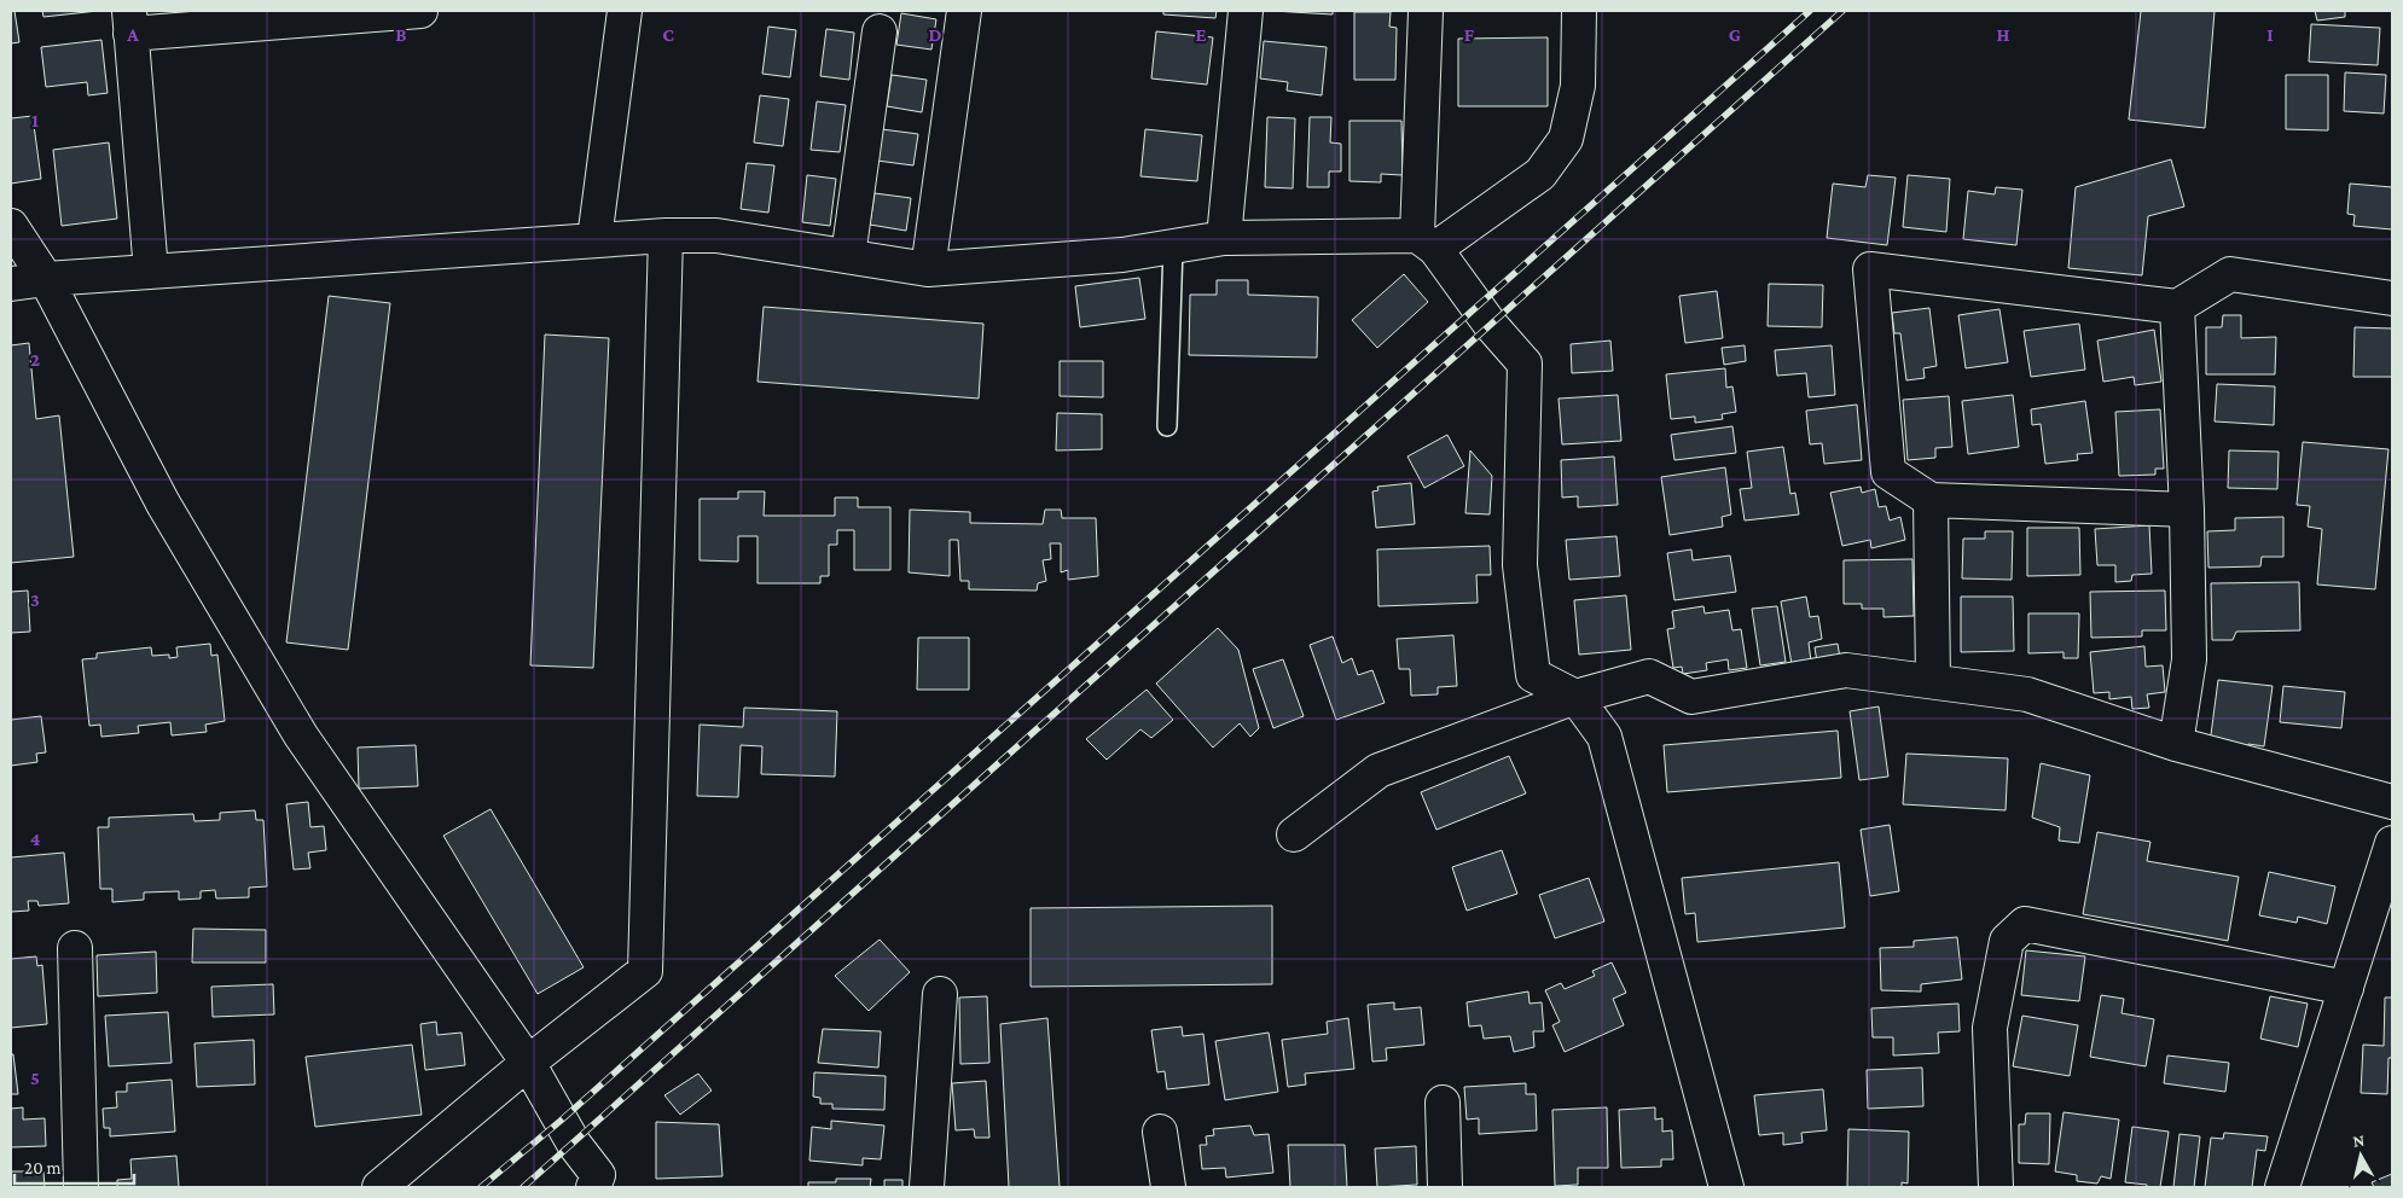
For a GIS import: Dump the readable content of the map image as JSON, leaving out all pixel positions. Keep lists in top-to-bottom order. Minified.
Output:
{"scale_bar":"20 m","north":"top","grid":{"columns":["A","B","C","D","E","F","G","H","I"],"rows":["1","2","3","4","5"]}}
